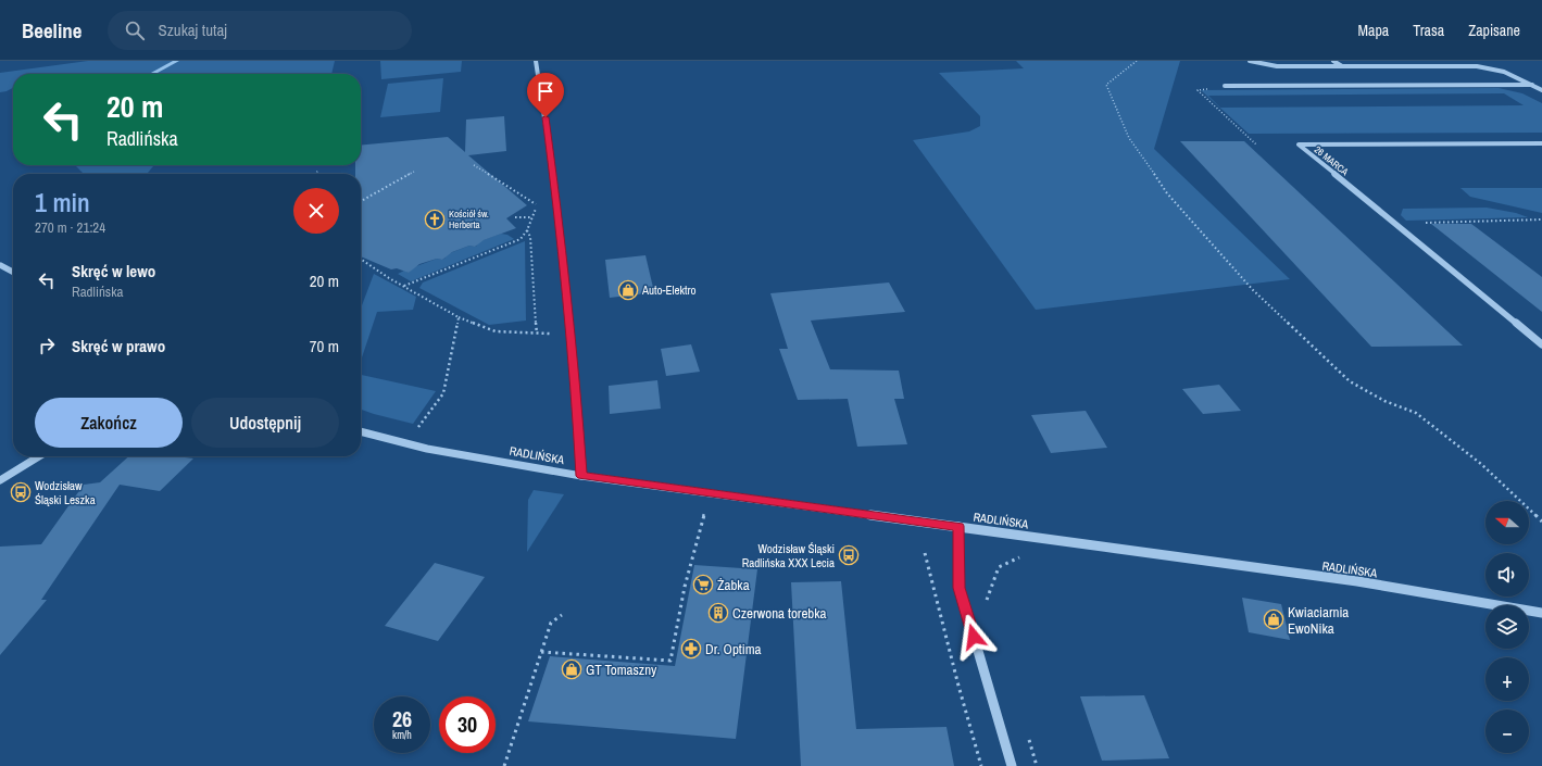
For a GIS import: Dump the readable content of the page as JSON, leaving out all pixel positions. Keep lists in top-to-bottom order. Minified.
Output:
{"streets":{"street":["26 MARCA","RADLIŃSKA"]},"places":{"church":["Kościół św. Herberta"],"shop":["Auto-Elektro","Kwiaciarnia EwoNika","GT Tomaszny"],"bus stop":["Wodzisław Śląski Leszka","Wodzisław Śląski Radlińska XXX Lecia"],"supermarket":["Żabka"],"building":["Czerwona torebka"],"pharmacy":["Dr. Optima"]},"north":"left","page":{"header":"Beeline","search":"Szukaj tutaj","nav":["Mapa","Trasa","Zapisane"],"turn":["20 m","Radlińska"],"heading":["1 min","270 m · 21:24"],"list":[{"name":"Skręć w lewo","note":"Radlińska","value":"20 m"},{"name":"Skręć w prawo","value":"70 m"}],"buttons":["Zakończ","Udostępnij"],"map_buttons":["+","−"],"speed":"26 km/h","limit":"30"}}
